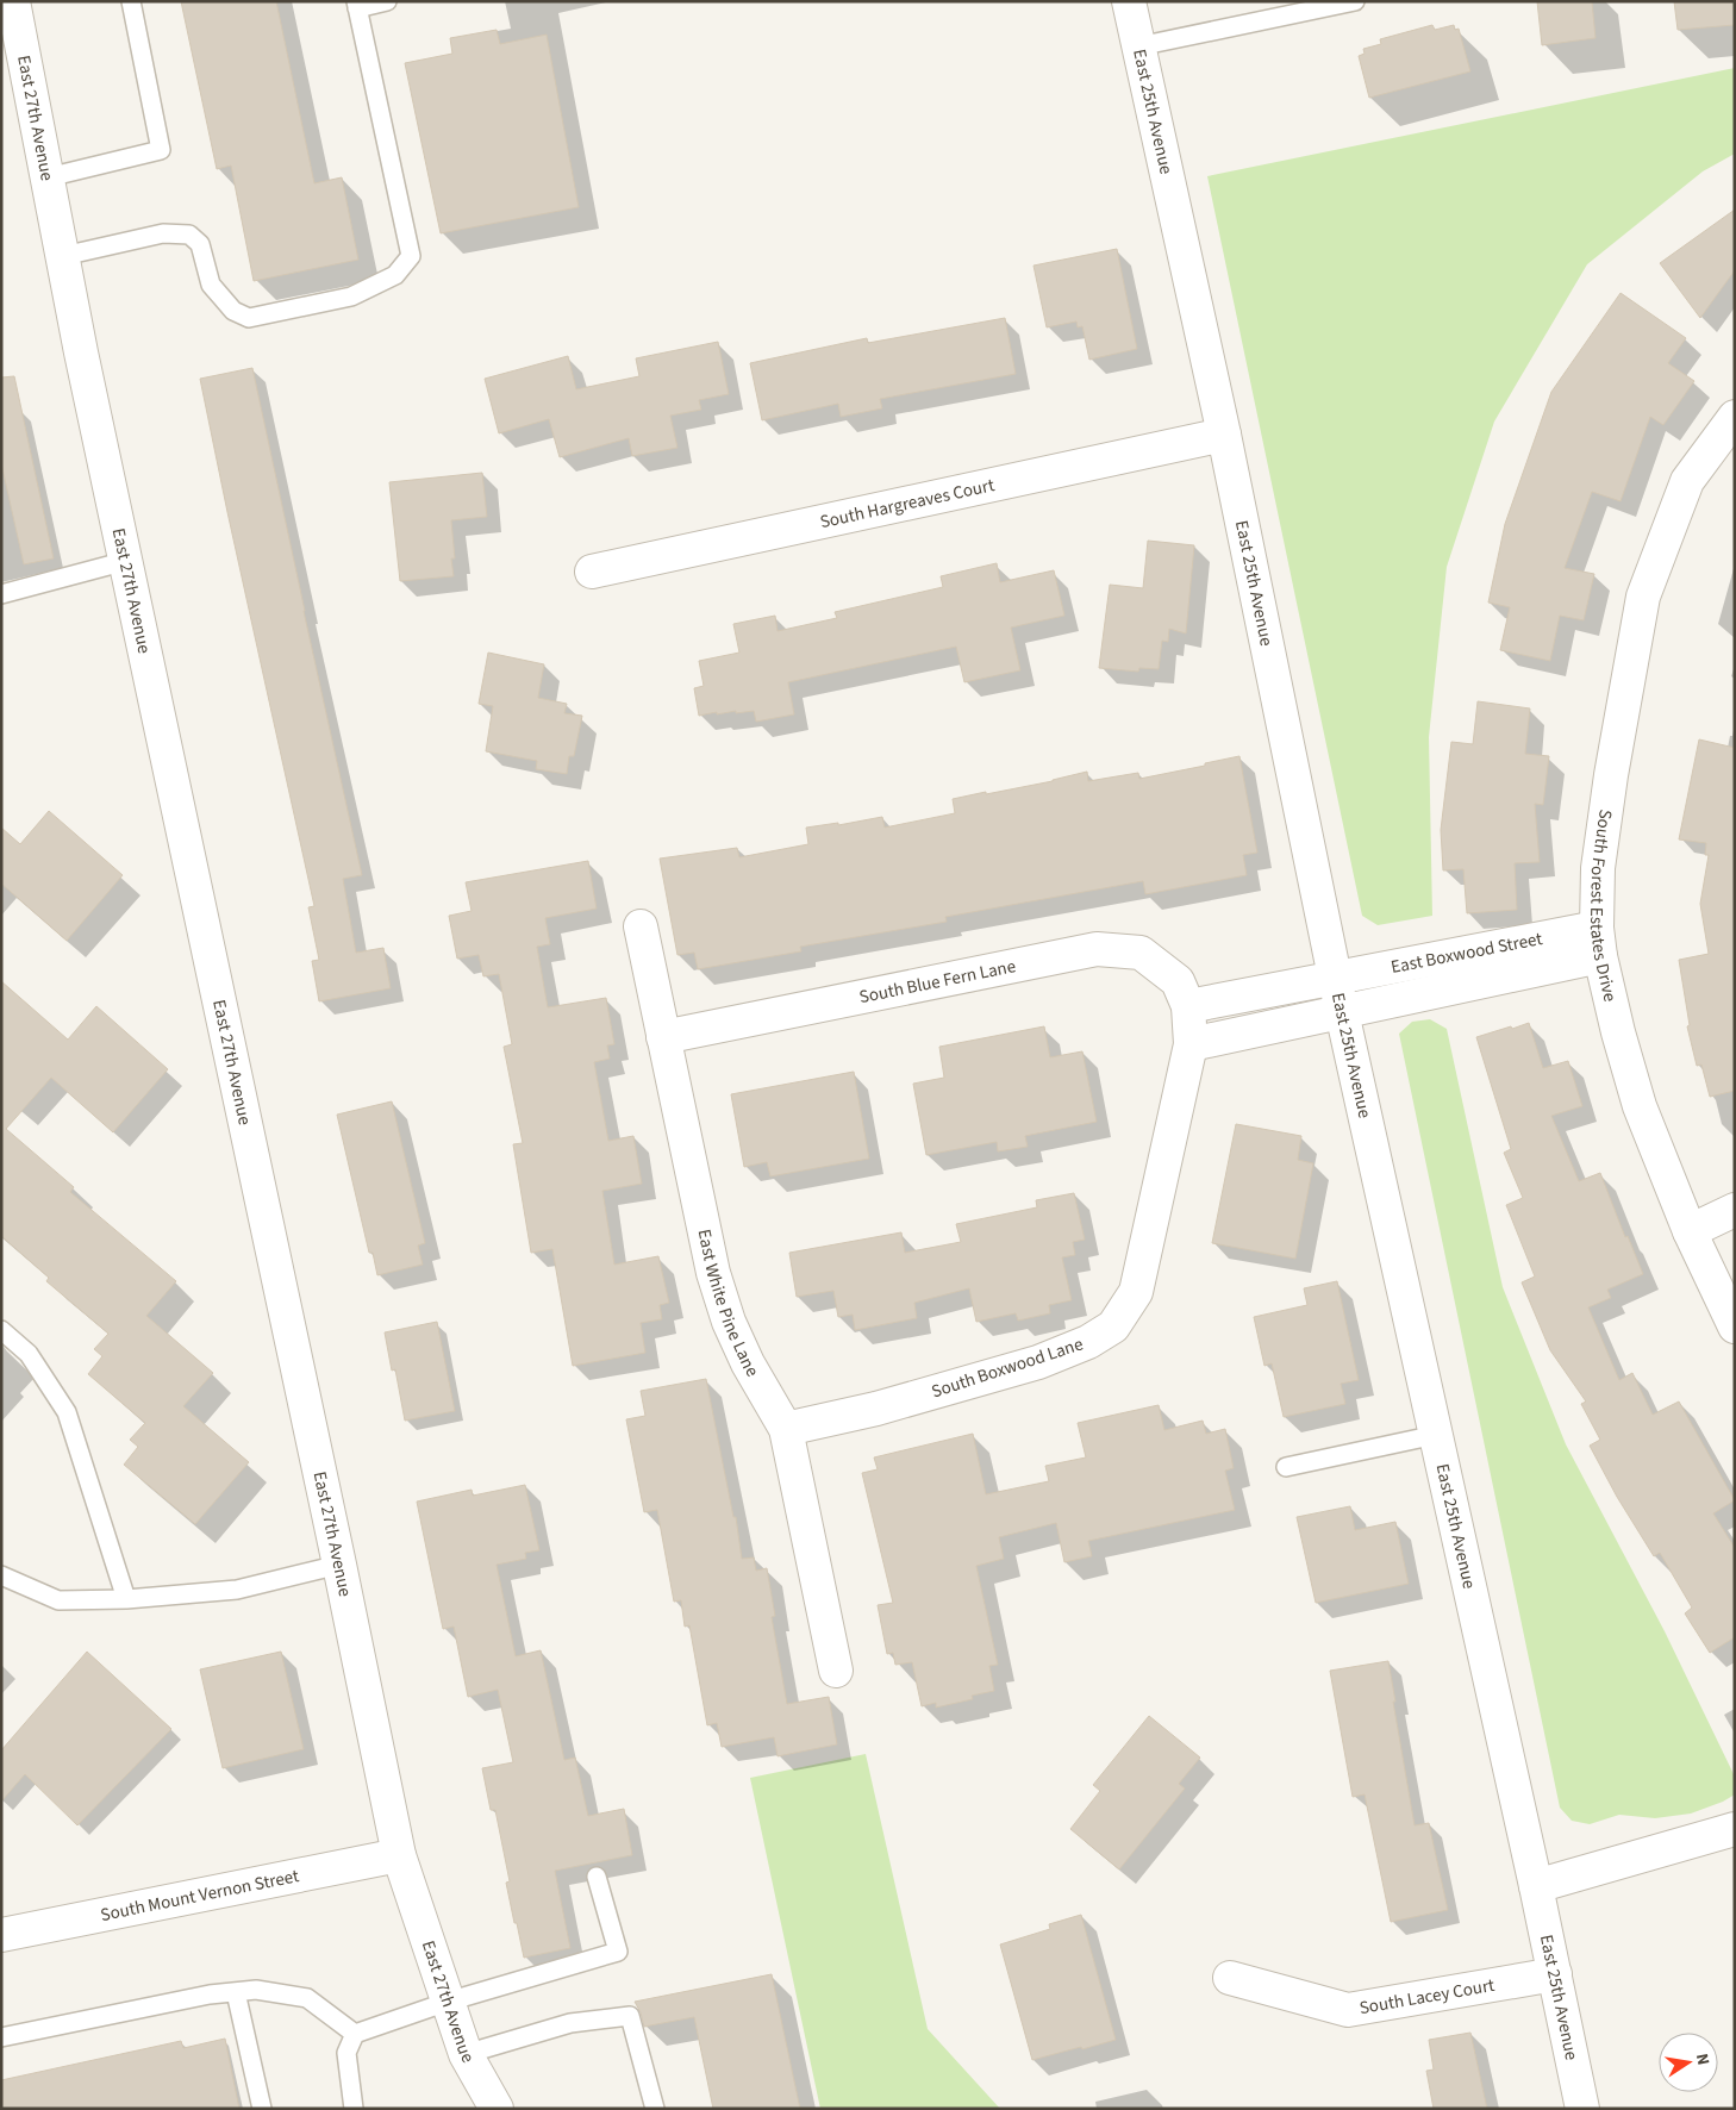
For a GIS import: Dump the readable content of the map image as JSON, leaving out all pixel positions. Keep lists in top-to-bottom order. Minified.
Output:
{"streets":{"street":["East 25th Avenue","East 27th Avenue","South Hargreaves Court","South Forest Estates Drive","East Boxwood Street","South Blue Fern Lane","East White Pine Lane","South Boxwood Lane","South Mount Vernon Street","South Lacey Court"]},"crossings":[["East 25th Avenue","South Hargreaves Court"],["East 25th Avenue","East Boxwood Street"],["East 25th Avenue","South Lacey Court"],["East 27th Avenue","South Mount Vernon Street"],["South Forest Estates Drive","East Boxwood Street"],["South Blue Fern Lane","East White Pine Lane"],["South Blue Fern Lane","South Boxwood Lane"],["East White Pine Lane","South Boxwood Lane"]],"north":"right"}
